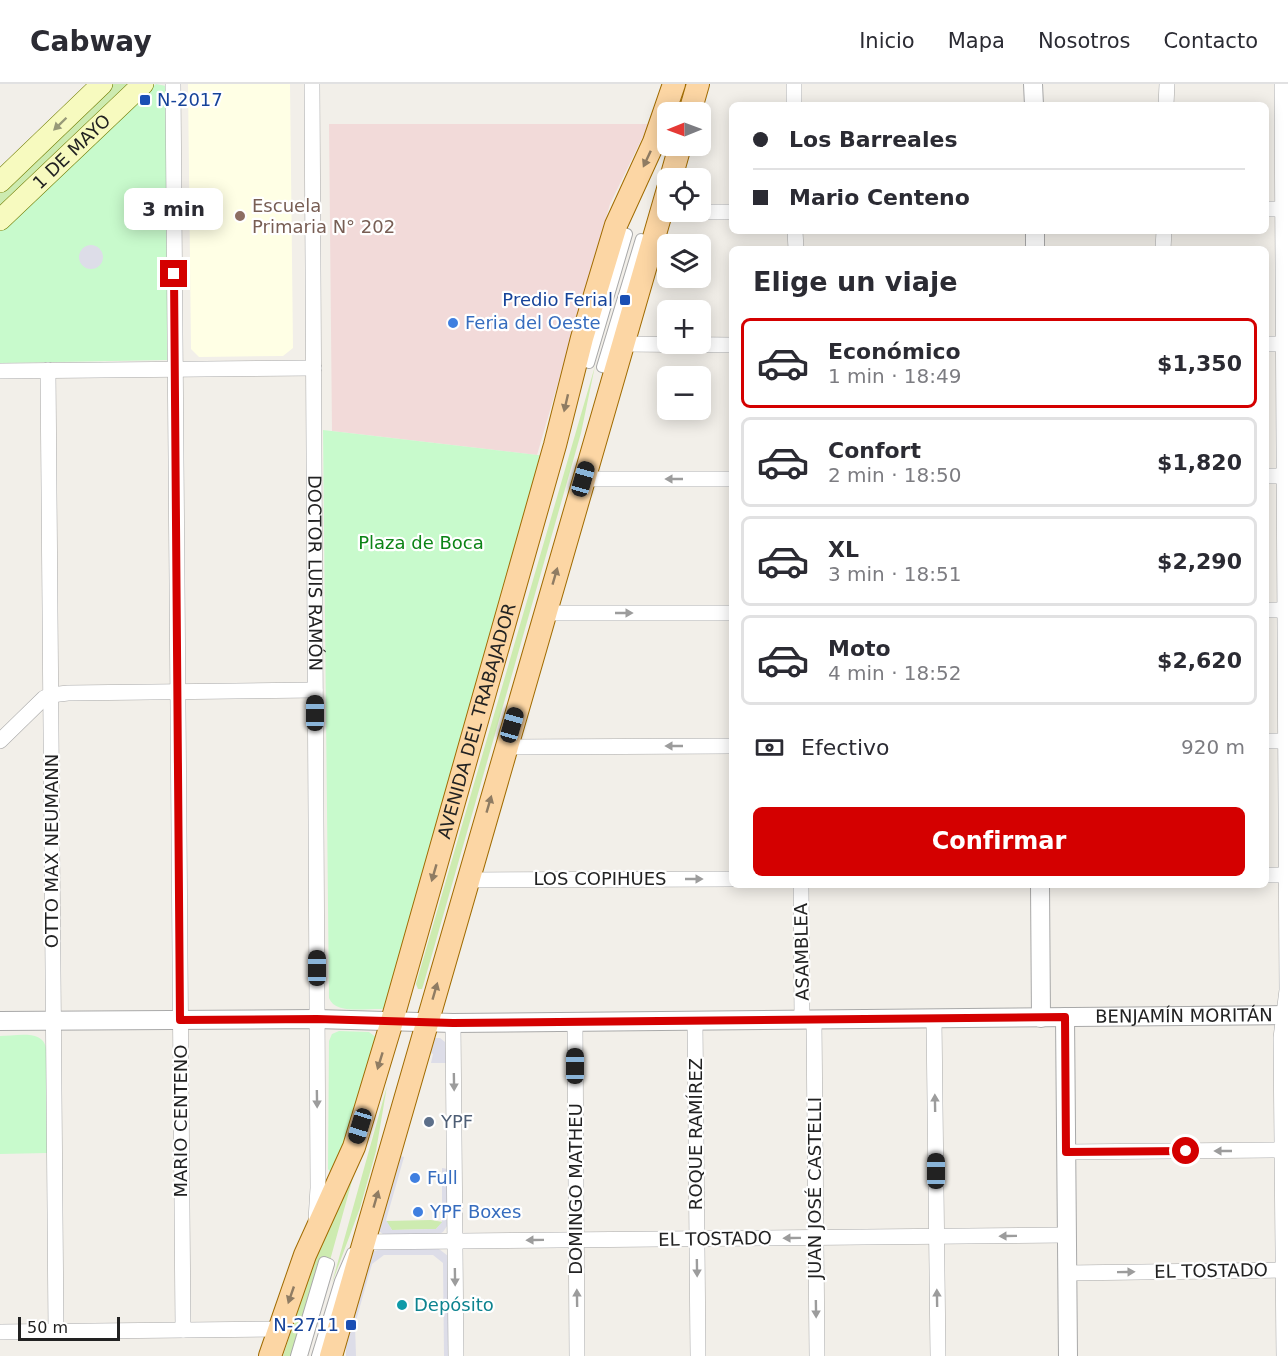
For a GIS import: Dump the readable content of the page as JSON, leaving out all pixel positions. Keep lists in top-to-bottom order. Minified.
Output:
{"streets":{"main road":["1 DE MAYO","AVENIDA DEL TRABAJADOR"],"street":["DOCTOR LUIS RAMÓN","OTTO MAX NEUMANN","LOS COPIHUES","ASAMBLEA","BENJAMÍN MORITÁN","MARIO CENTENO","ROQUE RAMÍREZ","JUAN JOSÉ CASTELLI","DOMINGO MATHEU","EL TOSTADO"]},"crossings":[["DOCTOR LUIS RAMÓN","AVENIDA DEL TRABAJADOR"],["DOCTOR LUIS RAMÓN","BENJAMÍN MORITÁN"],["AVENIDA DEL TRABAJADOR","LOS COPIHUES"],["AVENIDA DEL TRABAJADOR","BENJAMÍN MORITÁN"],["AVENIDA DEL TRABAJADOR","EL TOSTADO"],["OTTO MAX NEUMANN","BENJAMÍN MORITÁN"],["ASAMBLEA","BENJAMÍN MORITÁN"],["ASAMBLEA","JUAN JOSÉ CASTELLI"],["BENJAMÍN MORITÁN","MARIO CENTENO"],["BENJAMÍN MORITÁN","ROQUE RAMÍREZ"],["BENJAMÍN MORITÁN","JUAN JOSÉ CASTELLI"],["BENJAMÍN MORITÁN","DOMINGO MATHEU"],["ROQUE RAMÍREZ","EL TOSTADO"],["JUAN JOSÉ CASTELLI","EL TOSTADO"],["DOMINGO MATHEU","EL TOSTADO"]],"parks":["Plaza de Boca"],"places":{"transit":["N-2017","Predio Ferial","N-2711"],"other":["Escuela Primaria N° 202","Feria del Oeste","YPF","Full","YPF Boxes","Depósito"]},"scale_bar":"50 m","north":"left","page":{"header":"Cabway","nav":["Inicio","Mapa","Nosotros","Contacto"],"map_buttons":["+","−"],"banner":["Los Barreales","Mario Centeno"],"bubble":"3 min","heading":"Elige un viaje","list":[{"name":"Económico","note":"1 min · 18:49","value":"$1,350"},{"name":"Confort","note":"2 min · 18:50","value":"$1,820"},{"name":"XL","note":"3 min · 18:51","value":"$2,290"},{"name":"Moto","note":"4 min · 18:52","value":"$2,620"}],"pay":["Efectivo","920 m"],"buttons":"Confirmar","scale":"50 m"}}
